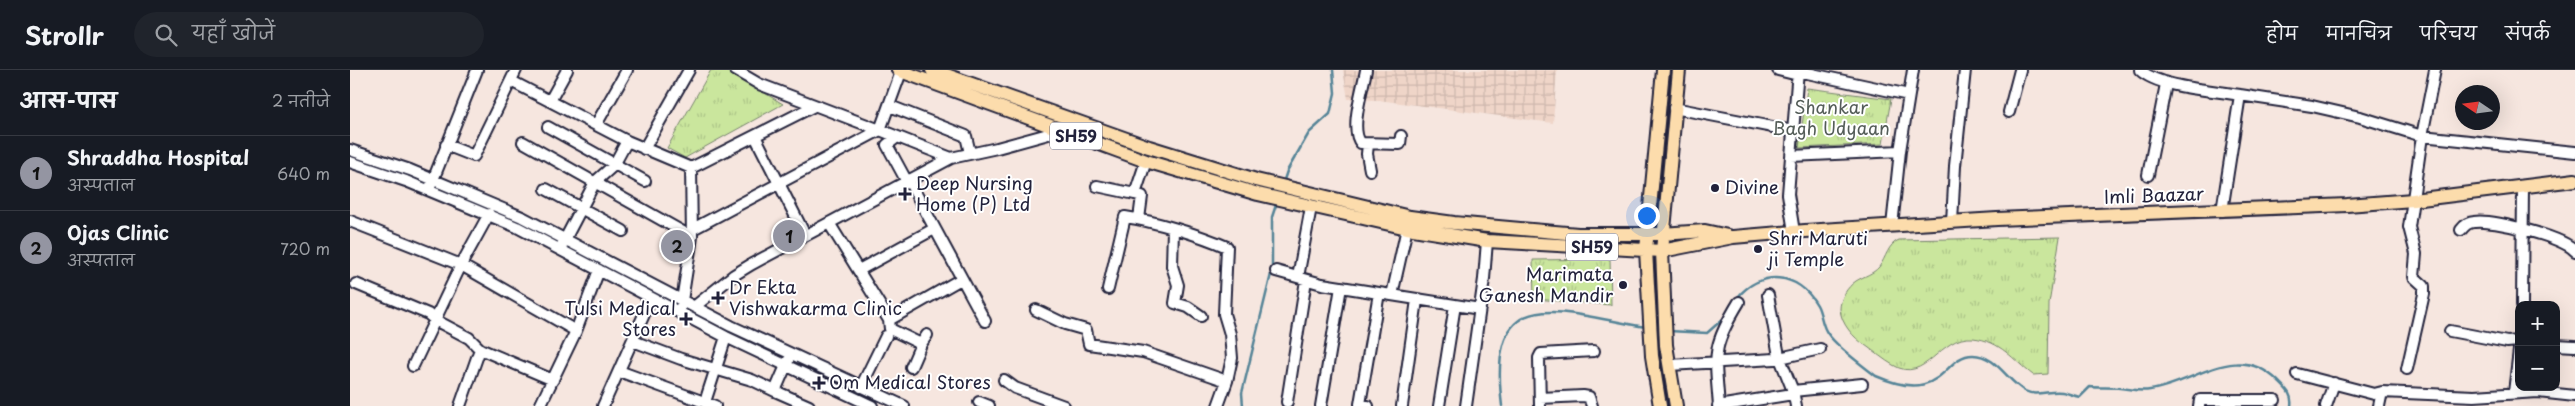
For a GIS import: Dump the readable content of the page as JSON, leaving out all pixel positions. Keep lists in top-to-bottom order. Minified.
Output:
{"streets":{"main road":["SH59","Imli Baazar"]},"parks":["Shankar Bagh Udyaan"],"places":{"other":["Divine","Shri Maruti ji Temple","Marimata Ganesh Mandir"],"health":["Deep Nursing Home (P) Ltd","Dr Ekta Vishwakarma Clinic","Tulsi Medical Stores","Om Medical Stores"]},"north":"left","page":{"header":"Strollr","search":"यहाँ खोजें","nav":["होम","मानचित्र","परिचय","संपर्क"],"heading":["आस-पास","2 नतीजे"],"list":[{"mark":"1","name":"Shraddha Hospital","note":"अस्पताल","value":"640 m"},{"mark":"2","name":"Ojas Clinic","note":"अस्पताल","value":"720 m"}],"pins":["1","2"],"map_buttons":["+","−"]}}
